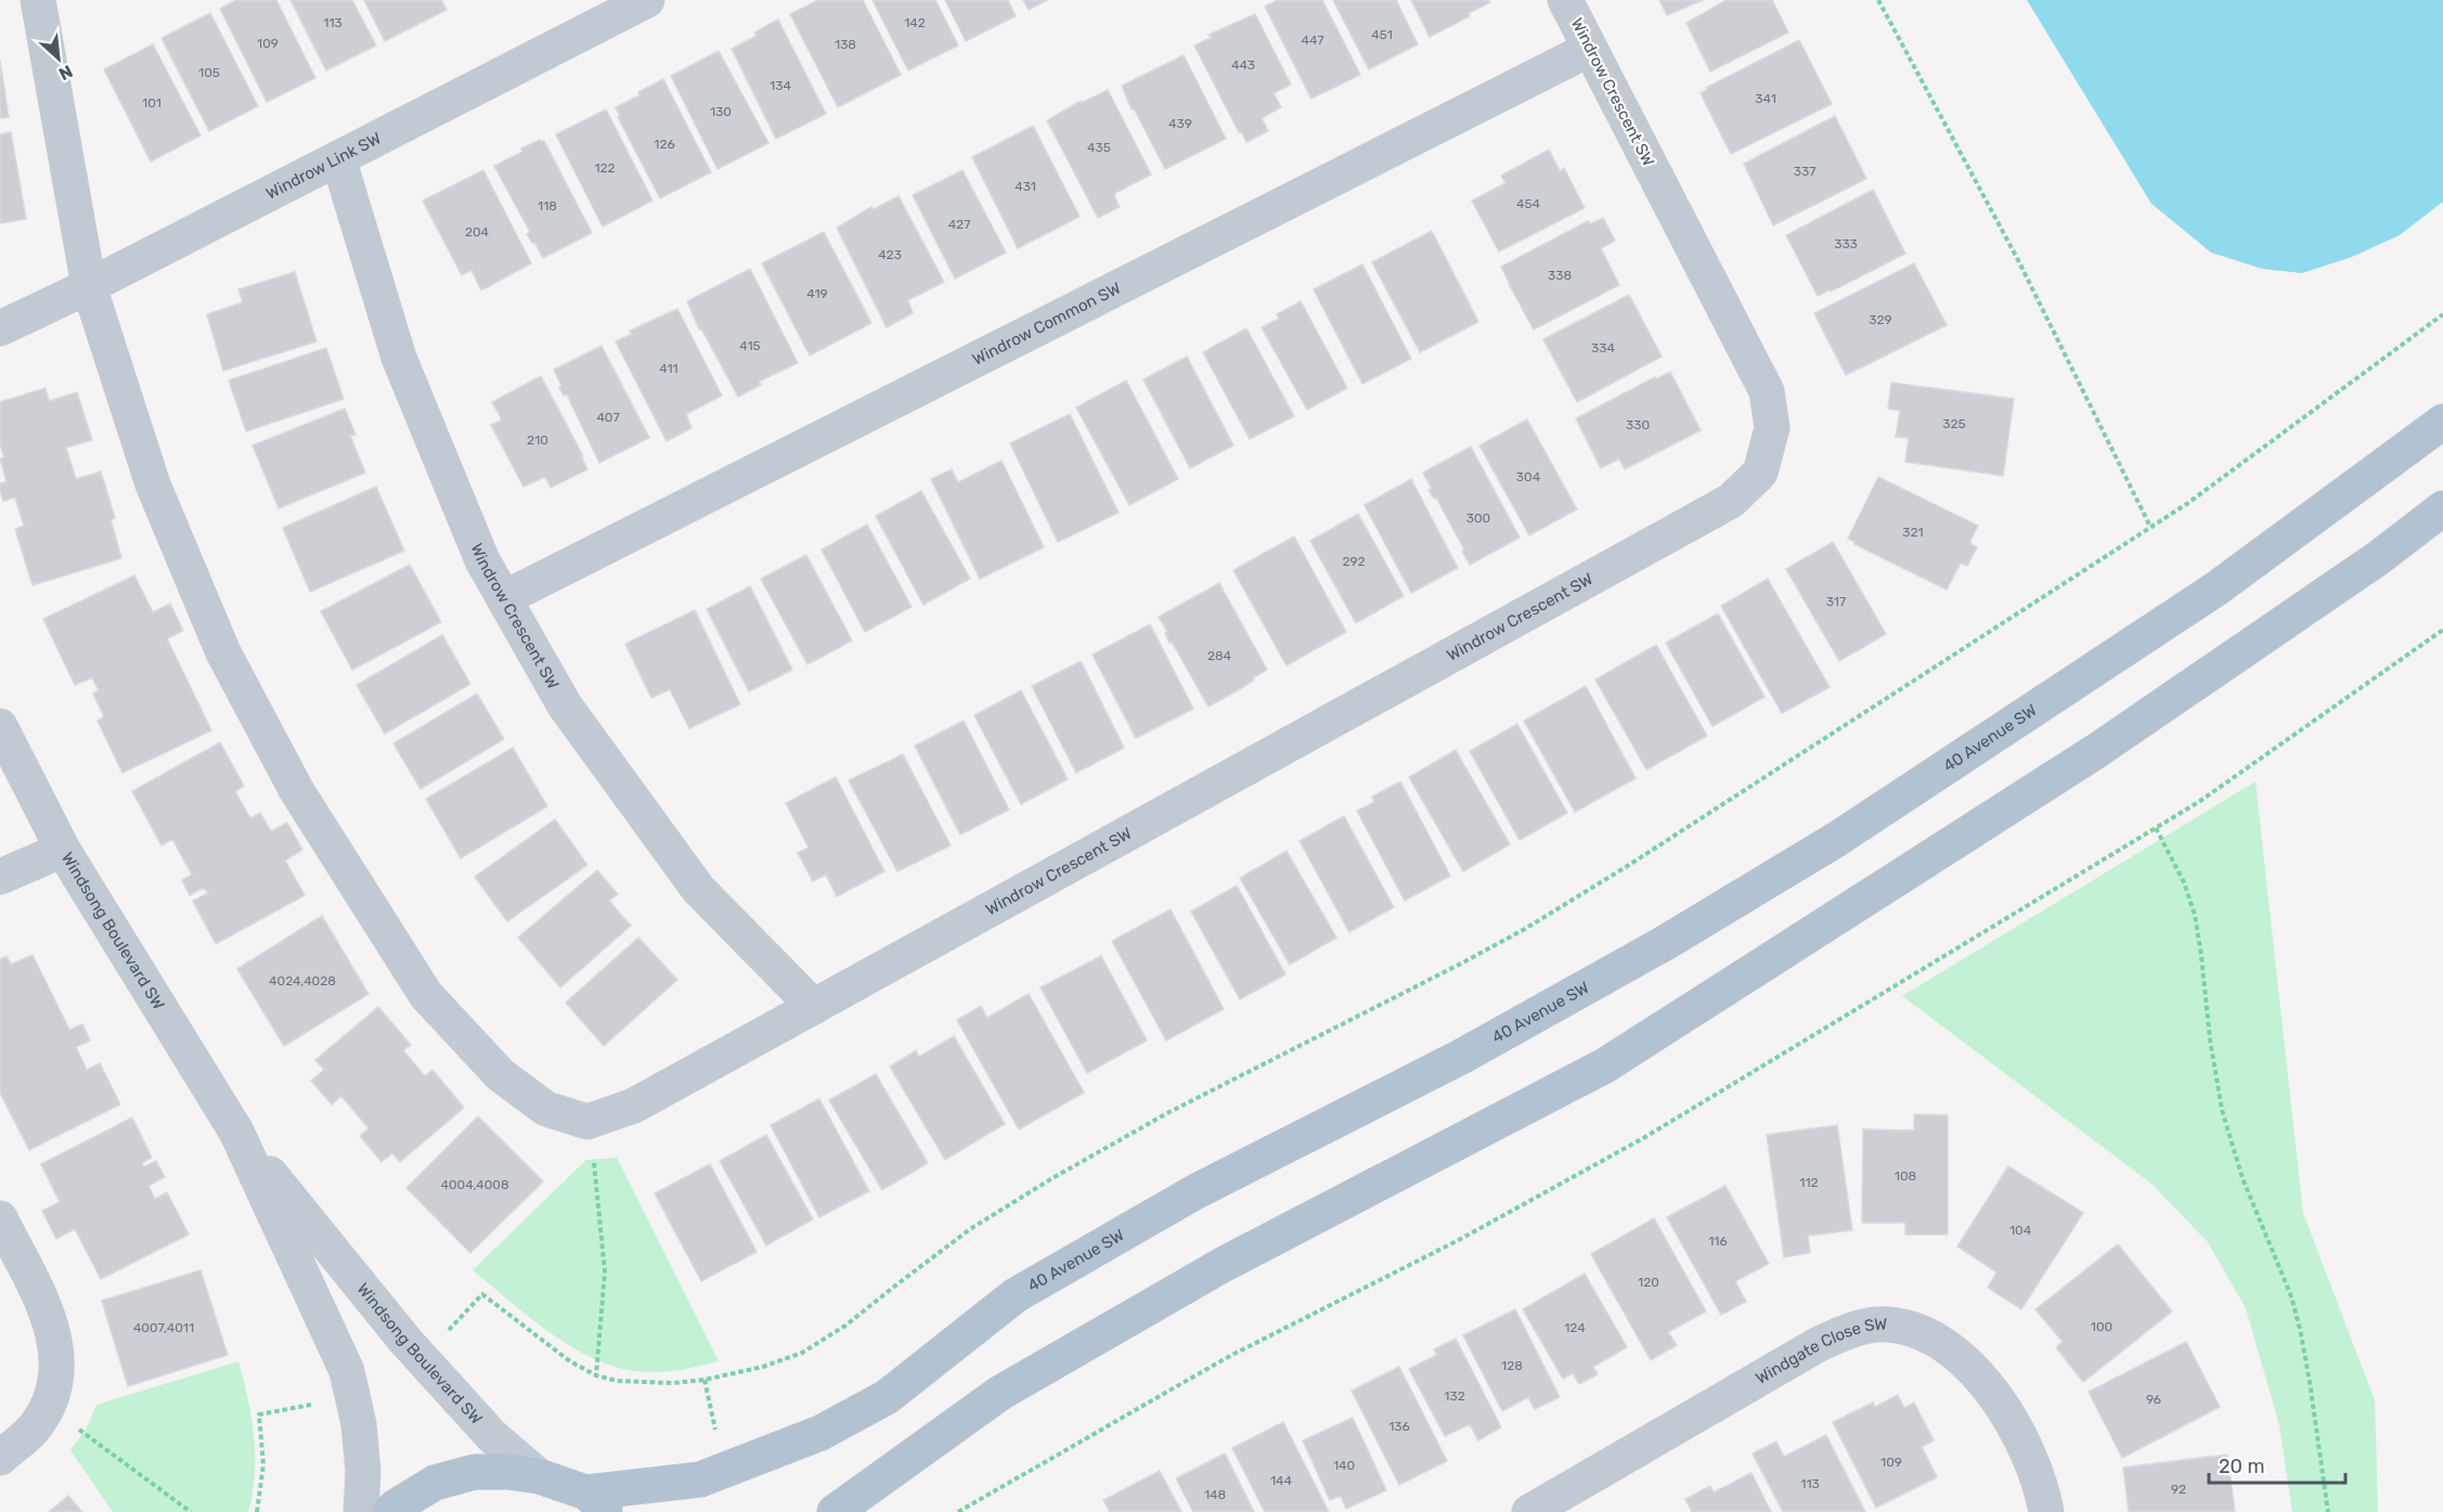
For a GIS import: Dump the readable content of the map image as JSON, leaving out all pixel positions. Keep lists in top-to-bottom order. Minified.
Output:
{"streets":{"main road":["40 Avenue SW"],"street":["Windrow Crescent SW","Windrow Link SW","Windrow Common SW","Windsong Boulevard SW","Windgate Close SW"]},"crossings":[["Windrow Crescent SW","Windrow Link SW"],["Windrow Crescent SW","Windrow Common SW"]],"house_numbers":["113","142","451","447","109","138","443","105","134","341","101","130","439","126","435","122","337","431","454","118","427","204","333","423","338","419","329","415","334","411","407","325","330","210","304","300","321","292","317","284","4024,4028","108","112","4004,4008","104","116","120","100","4007,4011","124","128","132","96","136","109","140","144","113","92","148"],"scale_bar":"20 m","north":"bottom right"}
